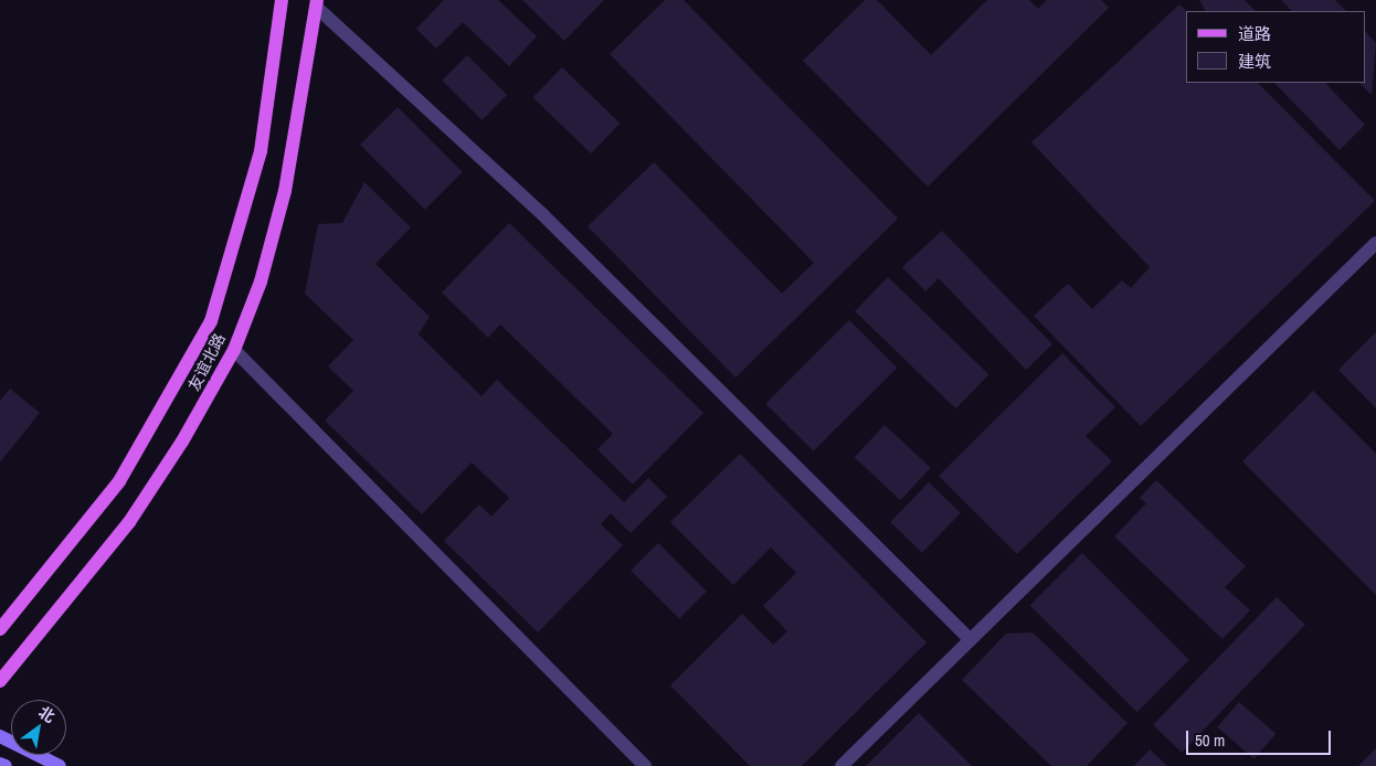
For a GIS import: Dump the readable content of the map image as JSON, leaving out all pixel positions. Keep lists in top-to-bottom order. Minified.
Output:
{"streets":{"main road":["友谊北路"]},"legend":["道路","建筑"],"scale_bar":"50 m","north":"top right"}
